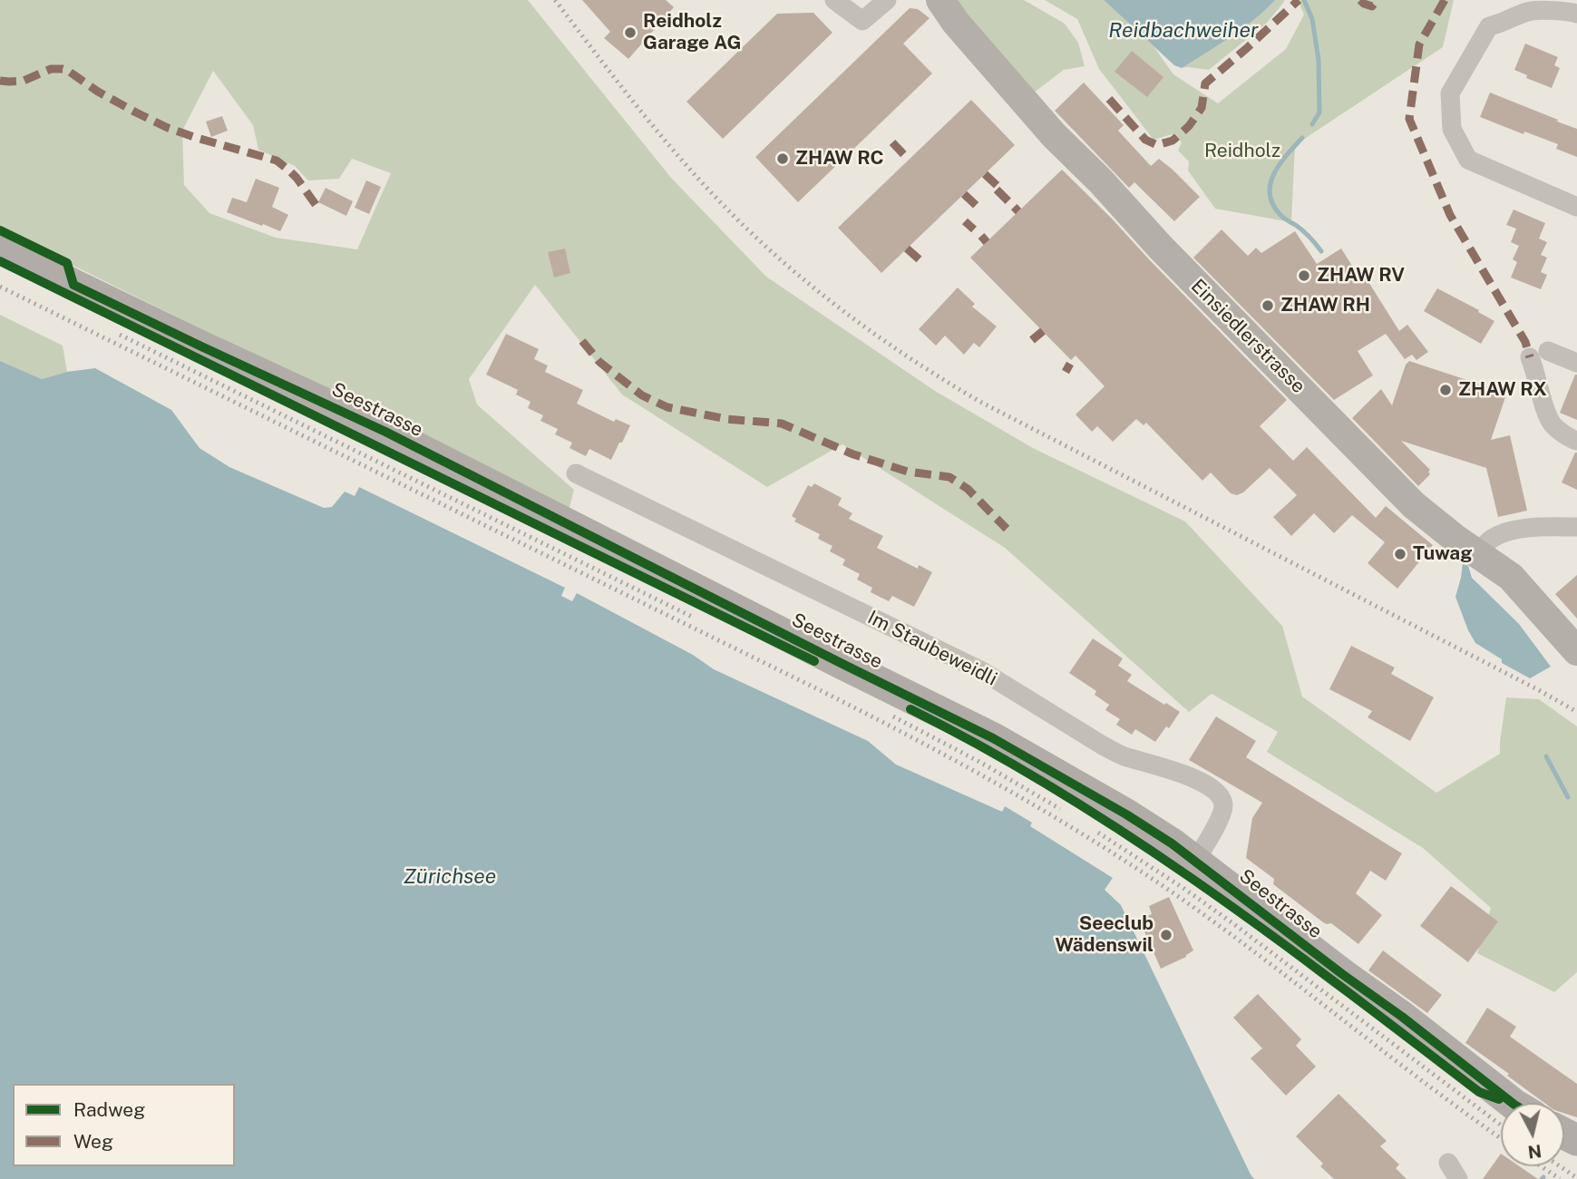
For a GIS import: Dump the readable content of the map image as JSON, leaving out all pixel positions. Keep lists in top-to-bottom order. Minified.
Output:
{"streets":{"main road":["Einsiedlerstrasse","Seestrasse"],"street":["Im Staubeweidli"]},"crossings":[["Seestrasse","Im Staubeweidli"]],"water":["Reidbachweiher","Zürichsee"],"parks":["Reidholz"],"places":["Reidholz Garage AG","ZHAW RC","ZHAW RV","ZHAW RH","ZHAW RX","Tuwag","Seeclub Wädenswil"],"legend":["Radweg","Weg"],"north":"bottom"}
